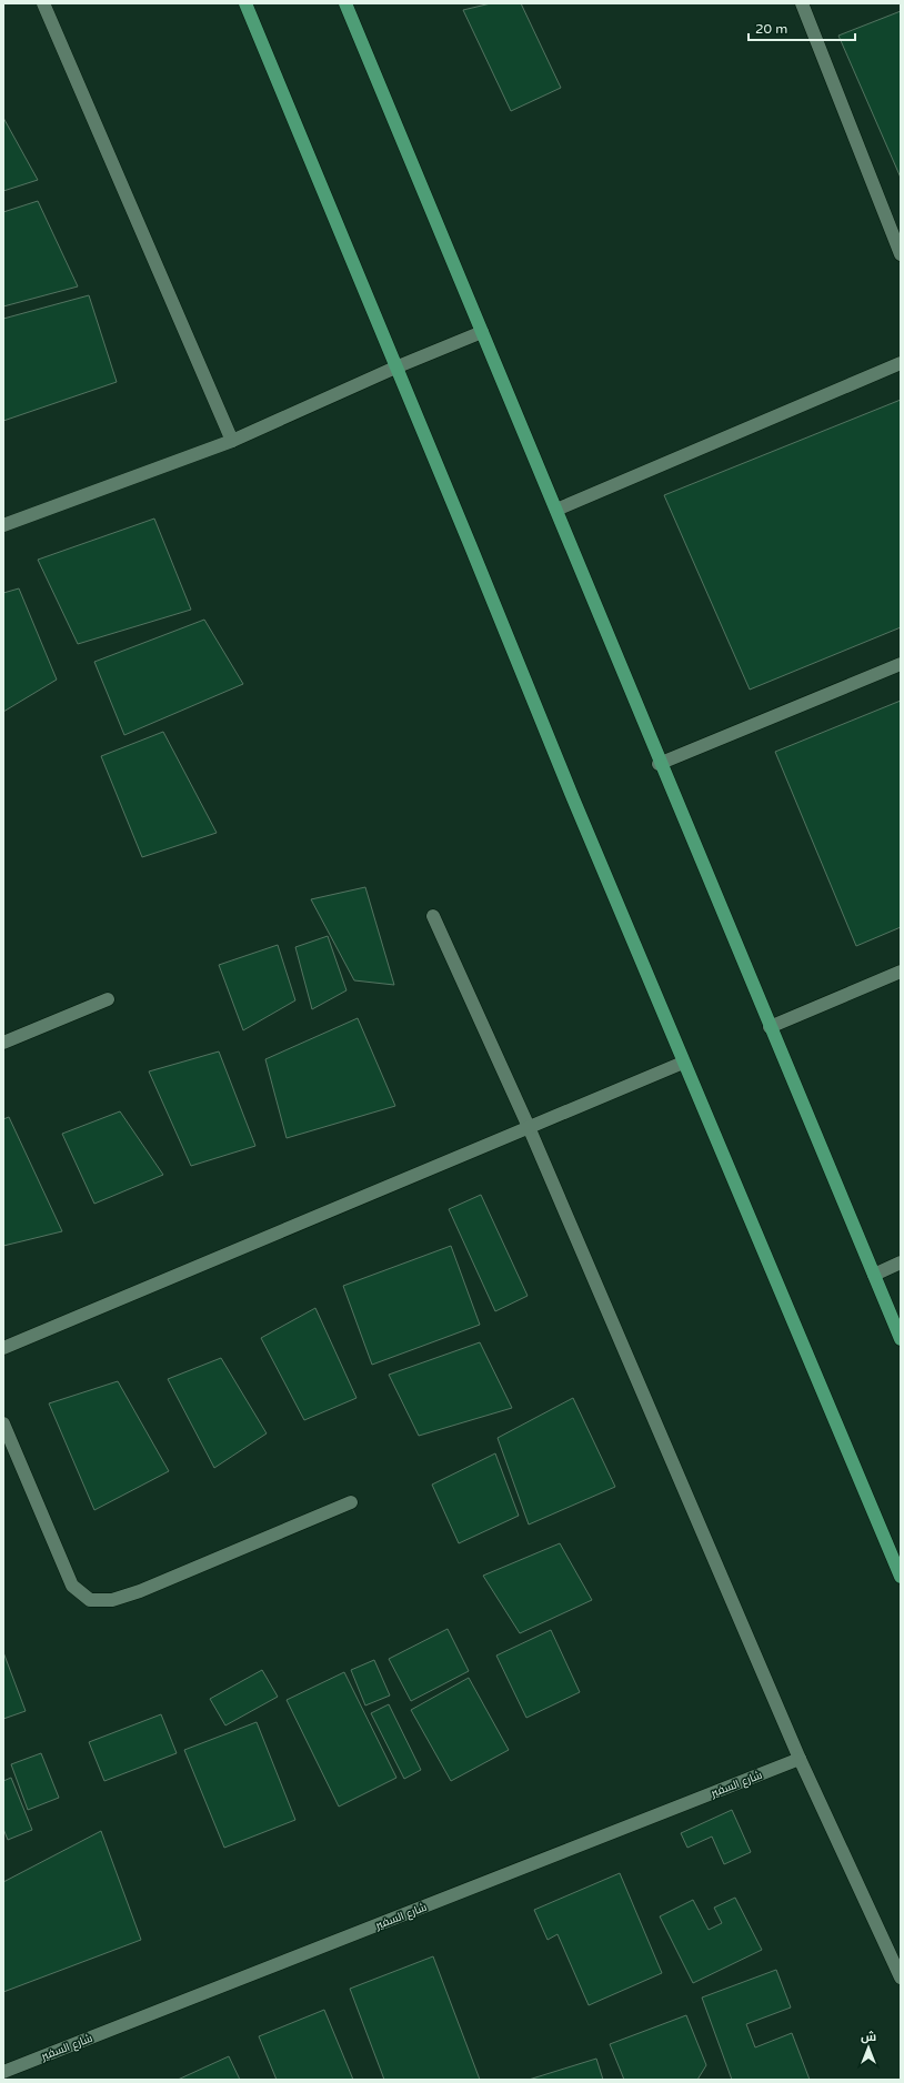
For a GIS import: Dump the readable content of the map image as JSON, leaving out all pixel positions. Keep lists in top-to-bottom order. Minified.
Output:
{"streets":{"street":["شارع السفير"]},"scale_bar":"20 m","north":"top"}
